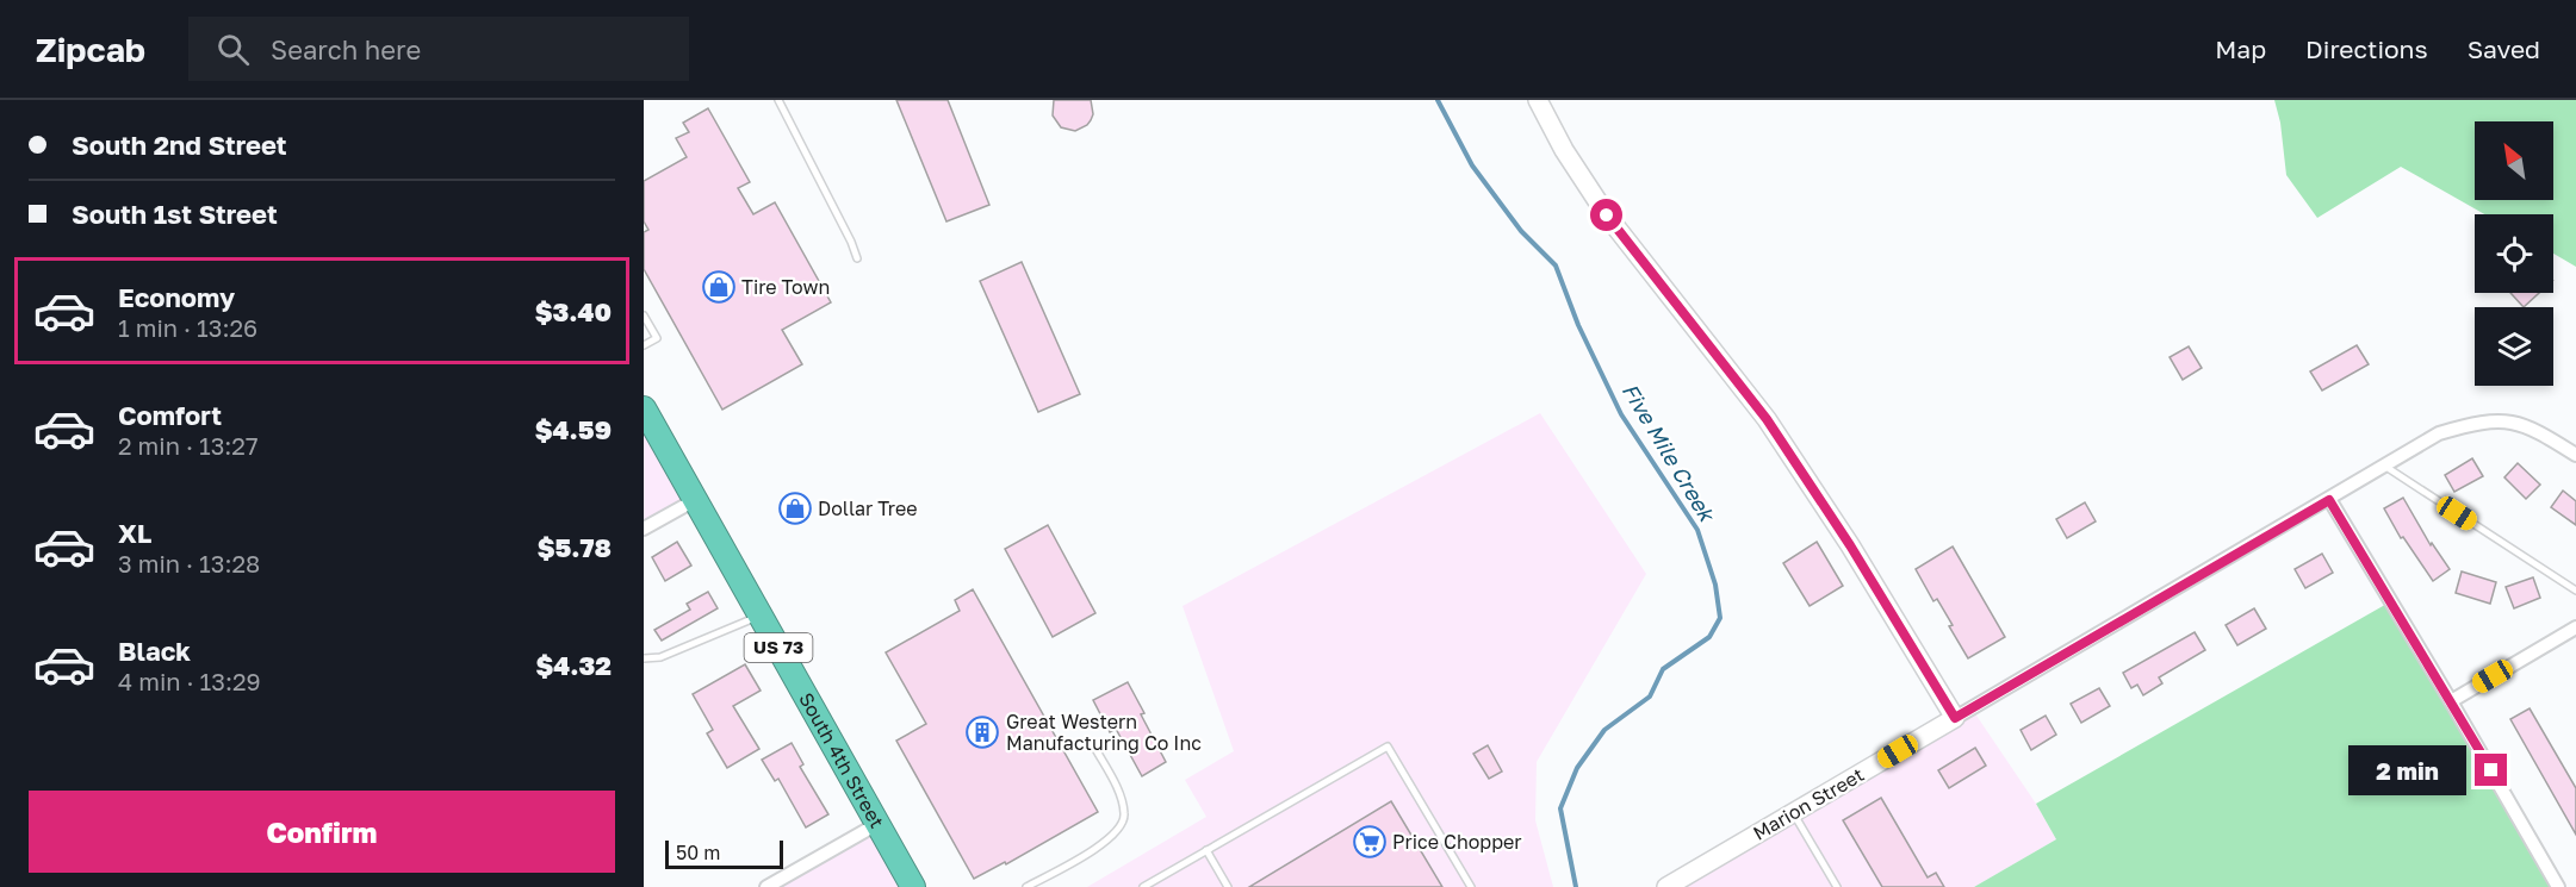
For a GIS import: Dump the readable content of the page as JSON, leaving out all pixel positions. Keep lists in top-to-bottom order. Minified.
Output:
{"streets":{"highway":["US 73","South 4th Street"],"street":["Marion Street"]},"water":["Five Mile Creek"],"places":{"shop":["Tire Town","Dollar Tree"],"building":["Great Western Manufacturing Co Inc"],"supermarket":["Price Chopper"]},"scale_bar":"50 m","north":"top left","page":{"header":"Zipcab","search":"Search here","nav":["Map","Directions","Saved"],"banner":["South 2nd Street","South 1st Street"],"list":[{"name":"Economy","note":"1 min · 13:26","value":"$3.40"},{"name":"Comfort","note":"2 min · 13:27","value":"$4.59"},{"name":"XL","note":"3 min · 13:28","value":"$5.78"},{"name":"Black","note":"4 min · 13:29","value":"$4.32"}],"bubble":"2 min","buttons":"Confirm","scale":"50 m"}}
